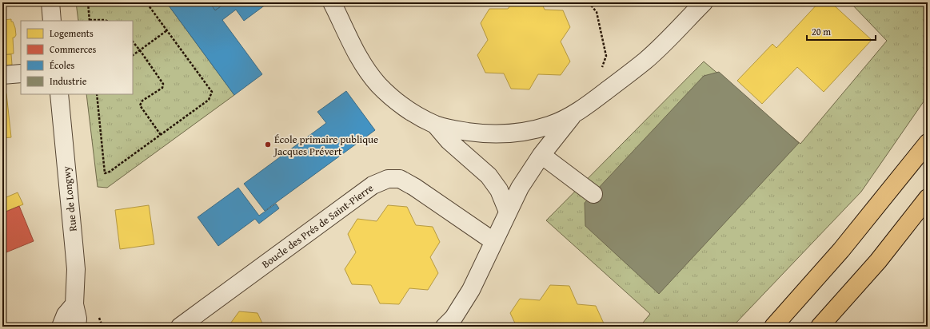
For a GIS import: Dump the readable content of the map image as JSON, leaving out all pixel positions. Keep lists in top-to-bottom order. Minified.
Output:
{"streets":{"street":["Rue de Longwy","Boucle des Prés de Saint-Pierre"]},"places":["École primaire publique Jacques Prévert"],"legend":["Logements","Commerces","Écoles","Industrie"],"scale_bar":"20 m"}
